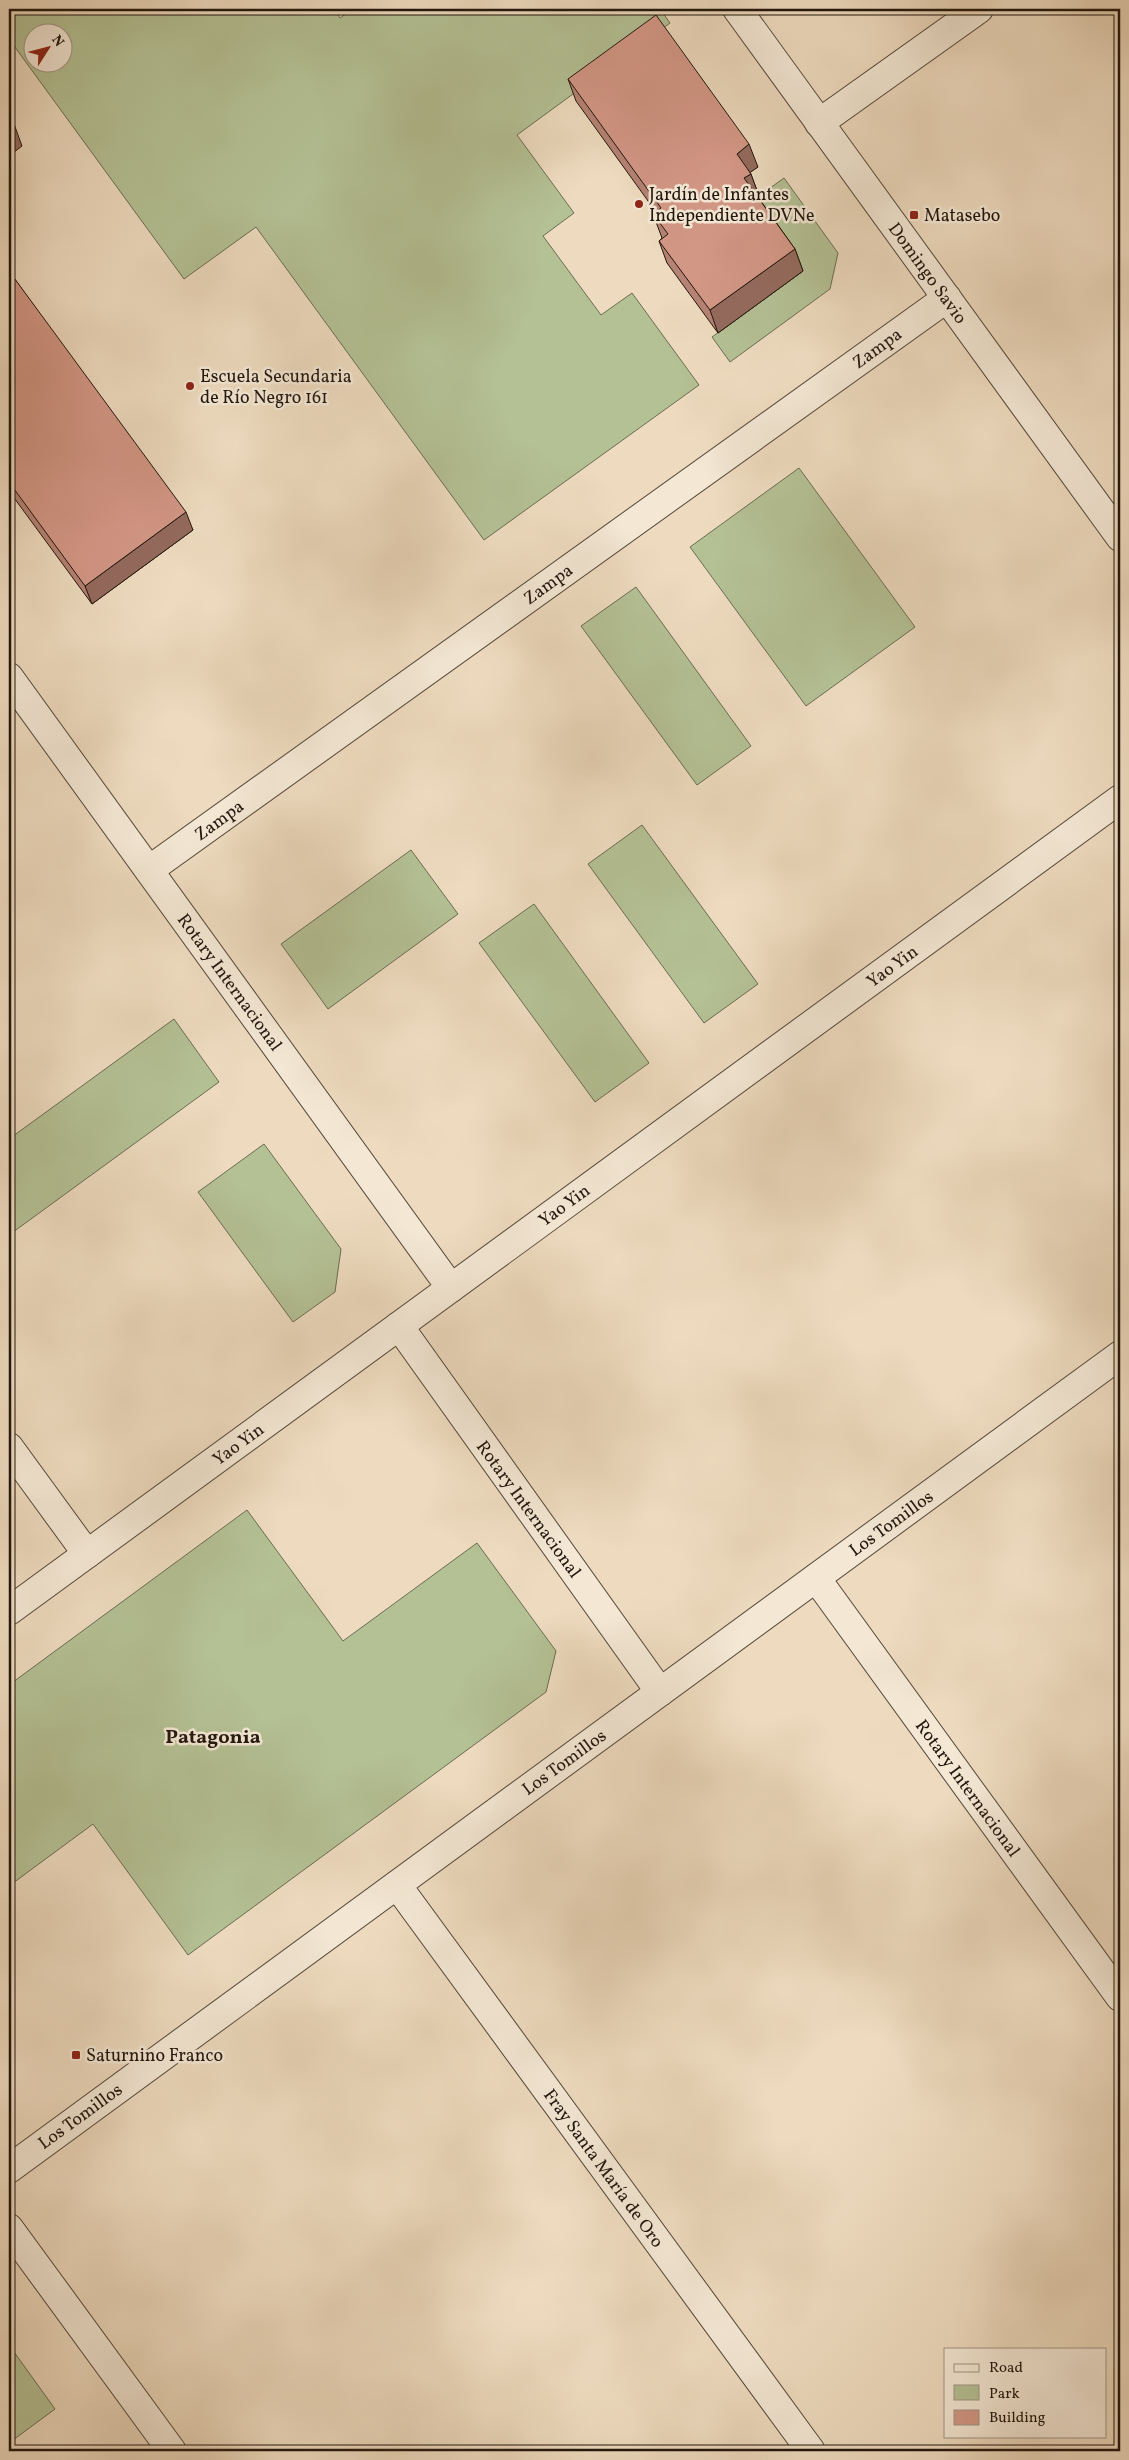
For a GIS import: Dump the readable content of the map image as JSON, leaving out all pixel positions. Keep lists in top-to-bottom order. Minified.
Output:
{"streets":{"street":["Domingo Savio","Zampa","Yao Yin","Rotary Internacional","Los Tomillos","Fray Santa María de Oro"]},"crossings":[["Domingo Savio","Zampa"],["Zampa","Rotary Internacional"],["Yao Yin","Rotary Internacional"],["Rotary Internacional","Los Tomillos"],["Los Tomillos","Fray Santa María de Oro"]],"districts":["Patagonia"],"places":{"other":["Jardín de Infantes Independiente DVNe","Escuela Secundaria de Río Negro 161"],"transit":["Matasebo","Saturnino Franco"]},"legend":["Road","Park","Building"],"north":"top right"}
